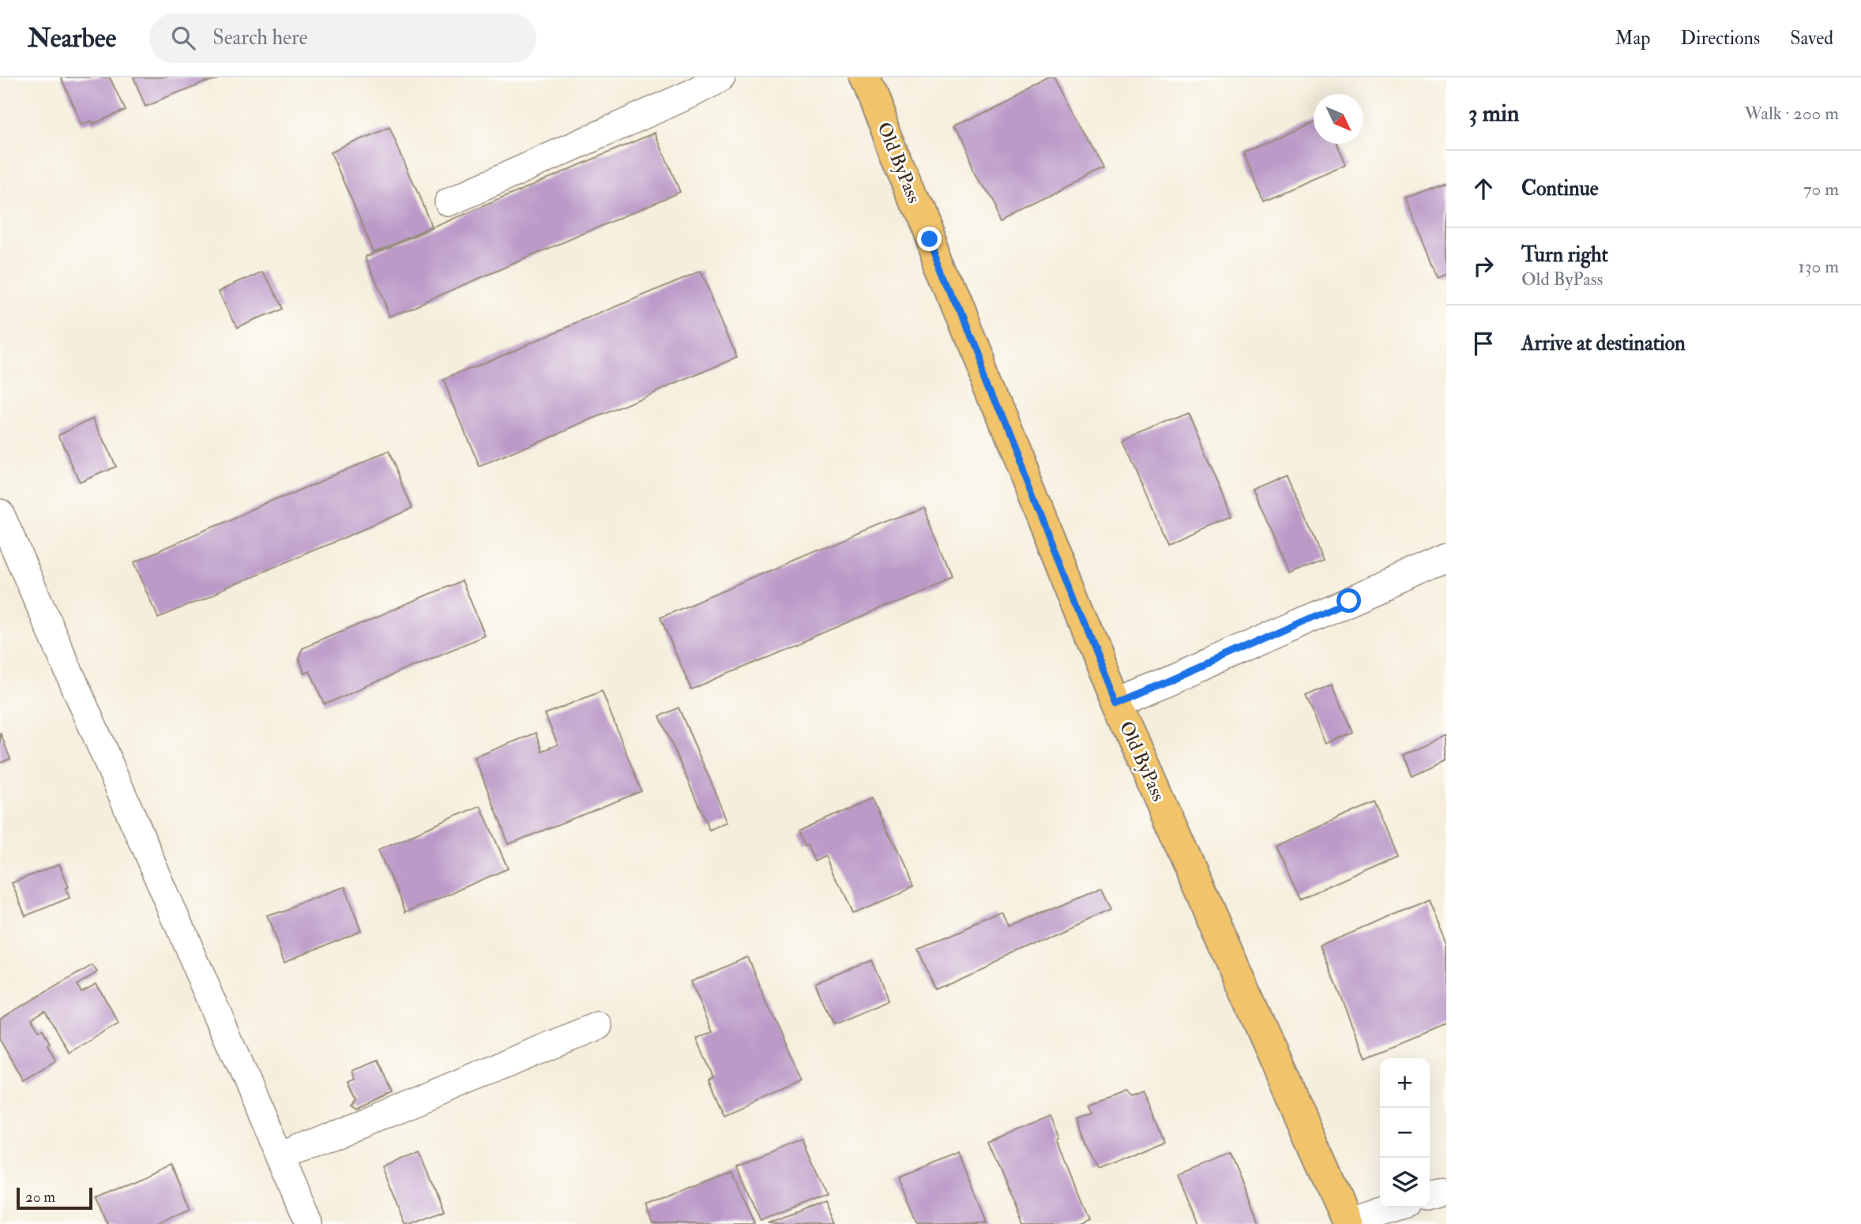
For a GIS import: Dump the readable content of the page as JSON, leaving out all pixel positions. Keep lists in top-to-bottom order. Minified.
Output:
{"streets":{"main road":["Old ByPass"]},"scale_bar":"20 m","north":"bottom right","page":{"header":"Nearbee","search":"Search here","nav":["Map","Directions","Saved"],"heading":["3 min","Walk · 200 m"],"list":[["Continue","70 m"],["Turn right","Old ByPass","130 m"],"Arrive at destination"],"map_buttons":["+","−"],"scale":"20 m"}}
